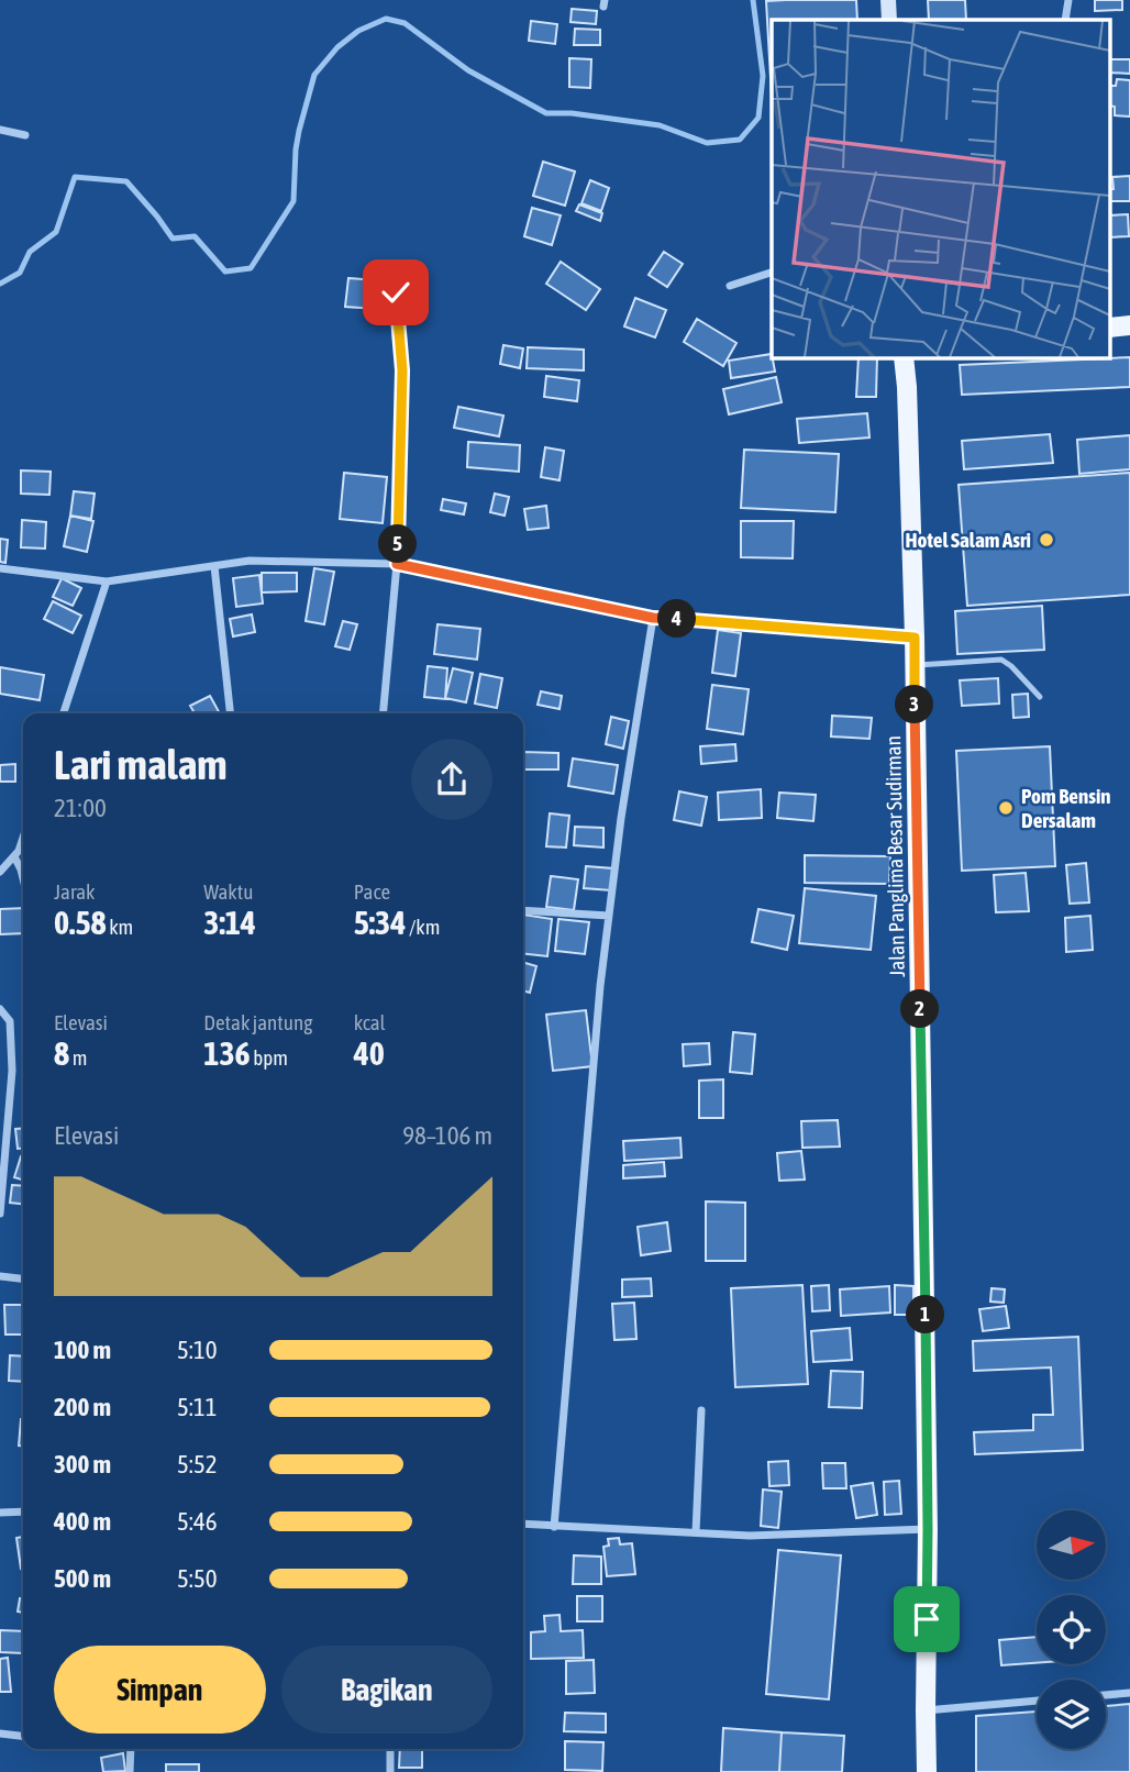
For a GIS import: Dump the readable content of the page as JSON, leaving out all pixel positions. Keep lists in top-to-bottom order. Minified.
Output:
{"streets":{"main road":["Jalan Panglima Besar Sudirman"]},"places":["Hotel Salam Asri","Pom Bensin Dersalam"],"north":"right","page":{"pins":["5","4","3","2","1"],"heading":["Lari malam","21:00"],"stats":[["Jarak","0.58 km"],["Waktu","3:14"],["Pace","5:34 /km"],["Elevasi","8 m"],["Detak jantung","136 bpm"],["kcal","40"]],"chart":["Elevasi","98–106 m"],"list":[{"name":"100 m","note":"5:10"},{"name":"200 m","note":"5:11"},{"name":"300 m","note":"5:52"},{"name":"400 m","note":"5:46"},{"name":"500 m","note":"5:50"}],"buttons":["Simpan","Bagikan"]}}
